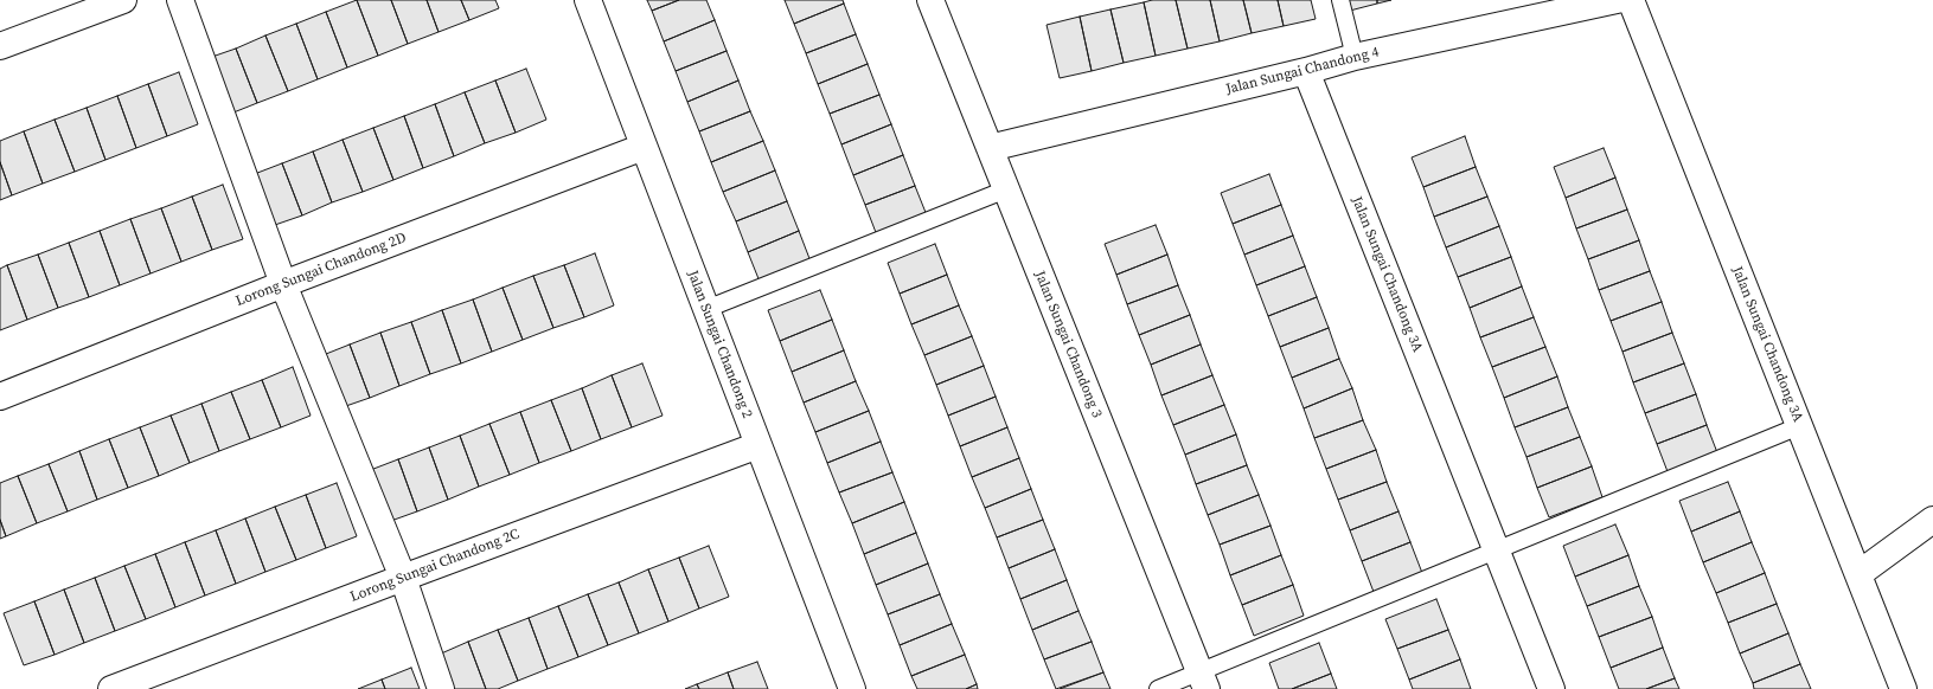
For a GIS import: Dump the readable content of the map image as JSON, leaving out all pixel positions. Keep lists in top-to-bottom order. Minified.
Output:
{"streets":{"street":["Jalan Sungai Chandong 4","Lorong Sungai Chandong 2D","Jalan Sungai Chandong 3A","Jalan Sungai Chandong 2","Jalan Sungai Chandong 3","Lorong Sungai Chandong 2C"]},"crossings":[["Jalan Sungai Chandong 4","Jalan Sungai Chandong 3A"],["Jalan Sungai Chandong 4","Jalan Sungai Chandong 3"],["Lorong Sungai Chandong 2D","Jalan Sungai Chandong 2"],["Jalan Sungai Chandong 2","Lorong Sungai Chandong 2C"]]}
